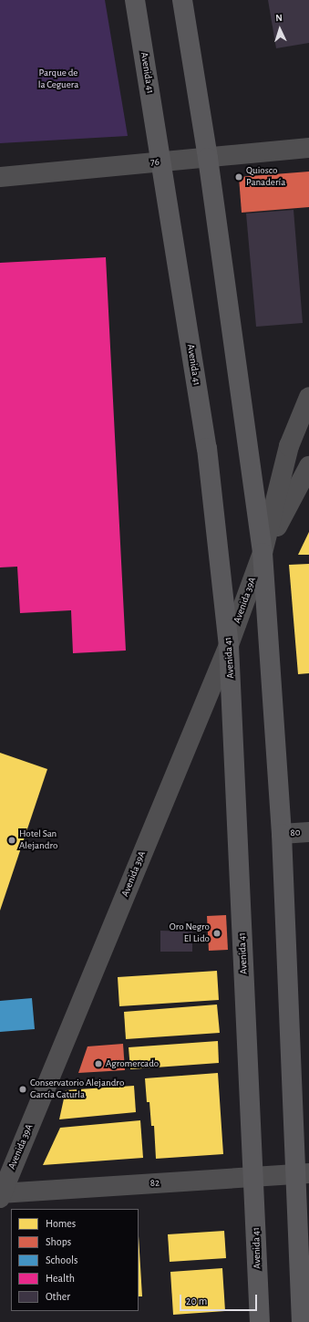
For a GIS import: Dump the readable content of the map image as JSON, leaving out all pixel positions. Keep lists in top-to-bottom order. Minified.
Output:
{"streets":{"main road":["Avenida 41"],"street":["76","Avenida 39A","80","82"]},"crossings":[["Avenida 41","76"],["Avenida 41","Avenida 39A"],["Avenida 41","82"],["Avenida 39A","82"]],"parks":["Parque de la Ceguera"],"places":["Quiosco Panadería","Hotel San Alejandro","Oro Negro El Lido","Agromercado","Conservatorio Alejandro García Caturla"],"legend":["Homes","Shops","Schools","Health","Other"],"scale_bar":"20 m","north":"top"}
